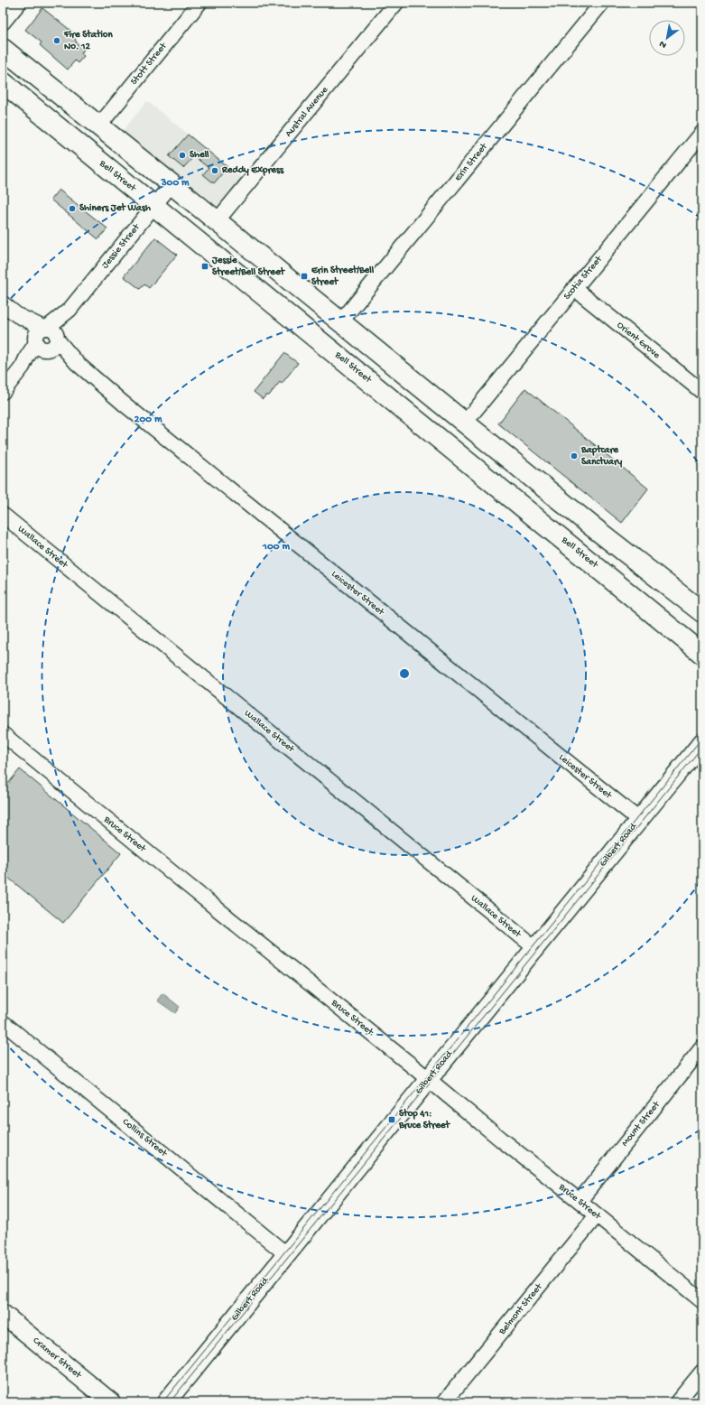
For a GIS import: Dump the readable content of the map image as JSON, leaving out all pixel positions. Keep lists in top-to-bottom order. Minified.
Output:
{"streets":{"highway":["Bell Street"],"street":["Stott Street","Austral Avenue","Erin Street","Jessie Street","Scotia Street","Orient Grove","Wallace Street","Leicester Street","Bruce Street","Gilbert Road","Mount Street","Collins Street","Belmont Street","Cramer Street"]},"crossings":[["Bell Street","Jessie Street"],["Jessie Street","Leicester Street"],["Scotia Street","Orient Grove"],["Wallace Street","Gilbert Road"],["Leicester Street","Gilbert Road"],["Bruce Street","Gilbert Road"],["Bruce Street","Mount Street"],["Bruce Street","Belmont Street"],["Gilbert Road","Collins Street"]],"places":{"other":["Fire Station No. 12","Shell","Reddy Express","Shiners Jet Wash","Baptcare Sanctuary"],"transit":["Jessie Street/Bell Street","Erin Street/Bell Street","Stop 41: Bruce Street"]},"north":"bottom left","rings":["300 m","200 m","100 m"]}
